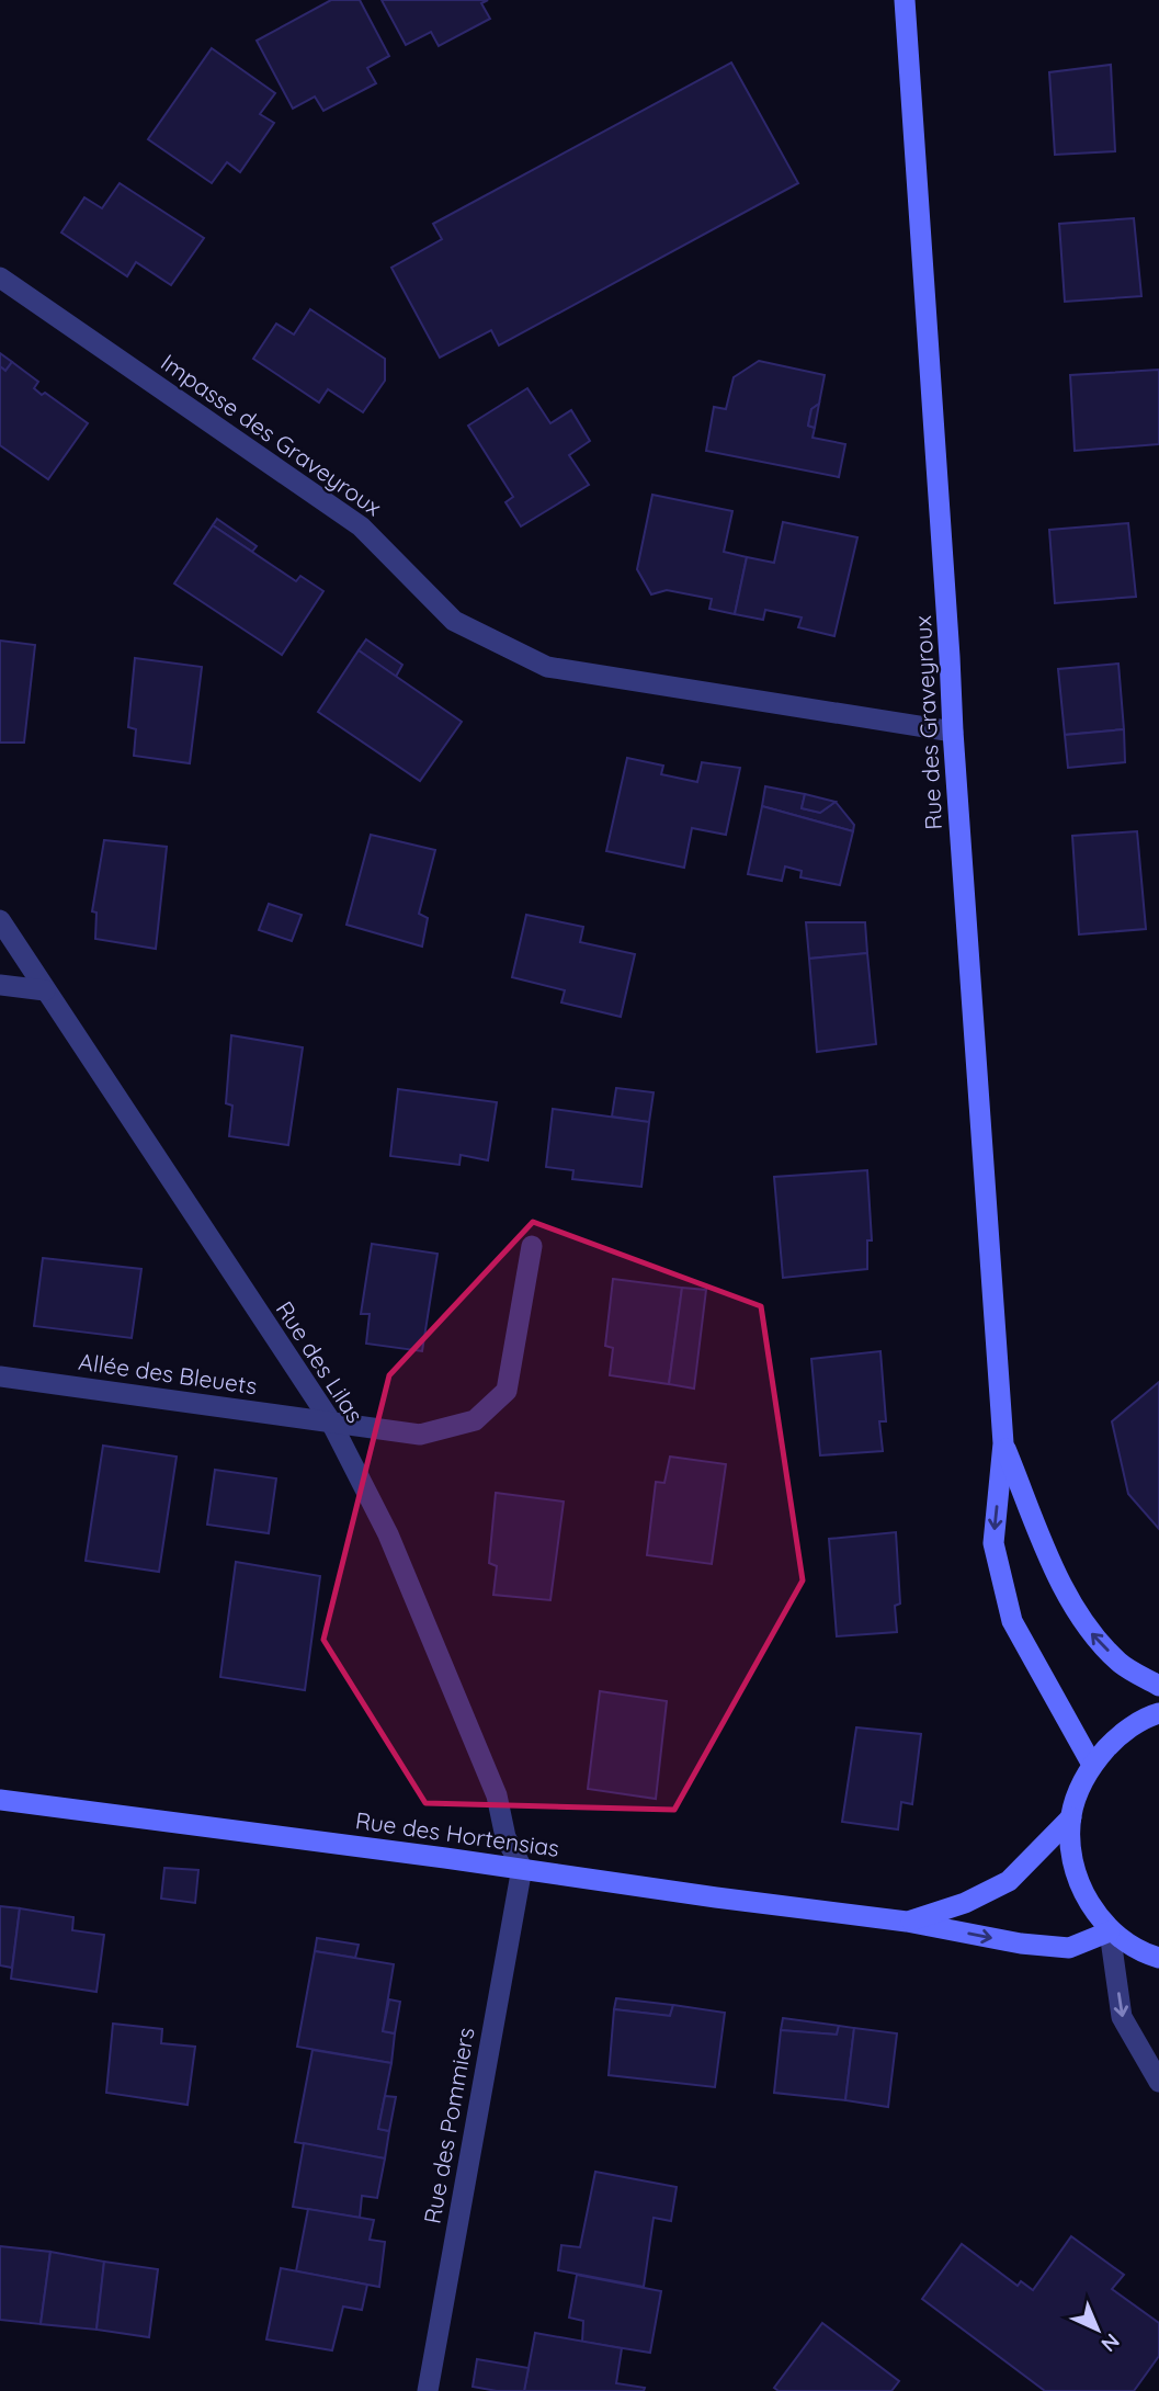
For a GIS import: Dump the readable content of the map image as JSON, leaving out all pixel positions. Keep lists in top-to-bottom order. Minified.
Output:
{"streets":{"main road":["Rue des Graveyroux","Rue des Hortensias"],"street":["Impasse des Graveyroux","Rue des Lilas","Allée des Bleuets","Rue des Pommiers"]},"crossings":[["Impasse des Graveyroux","Rue des Graveyroux"],["Rue des Lilas","Allée des Bleuets"],["Rue des Lilas","Rue des Hortensias"],["Rue des Lilas","Rue des Pommiers"],["Rue des Hortensias","Rue des Pommiers"]],"north":"bottom right"}
